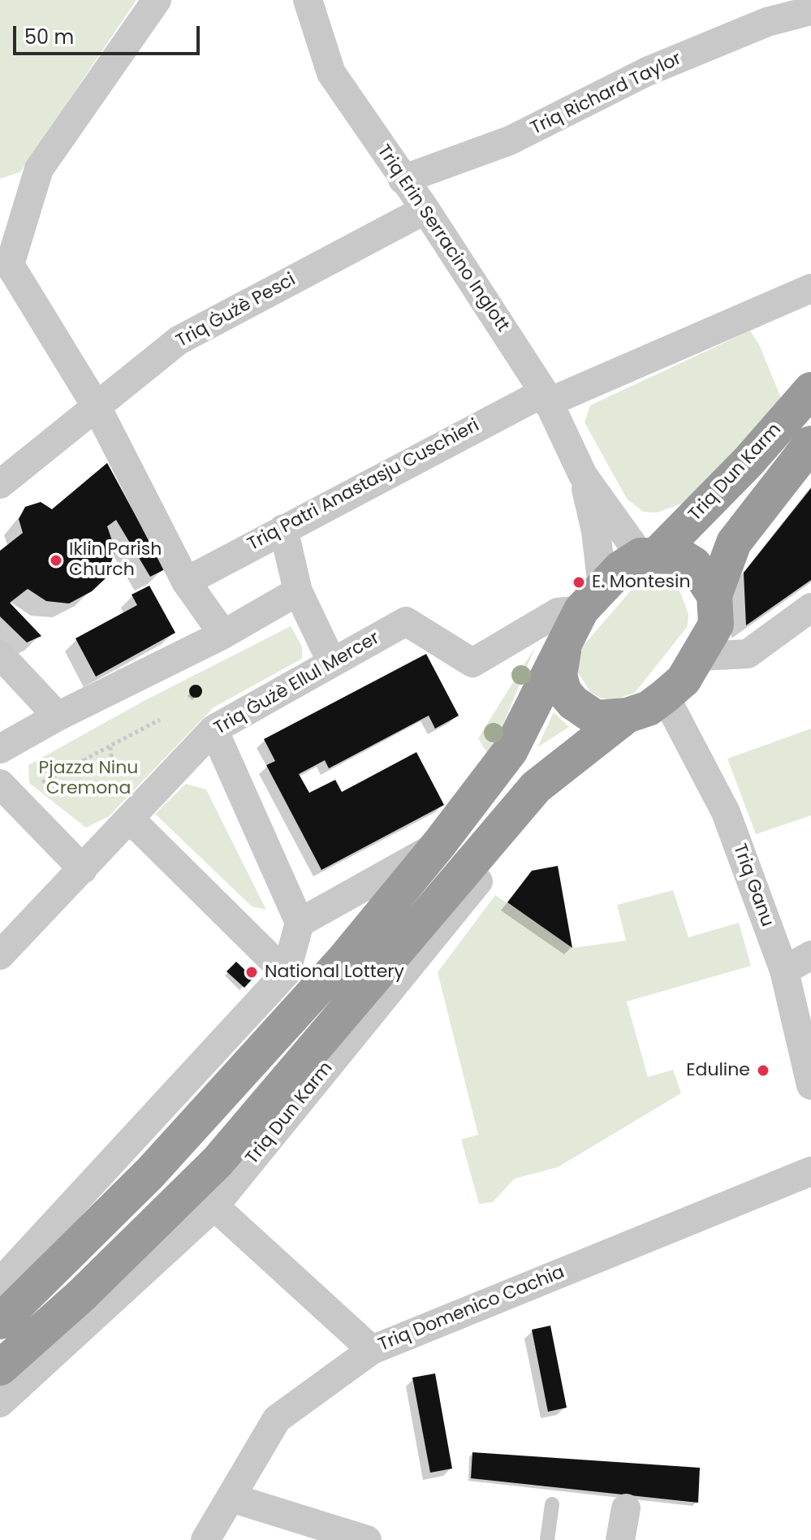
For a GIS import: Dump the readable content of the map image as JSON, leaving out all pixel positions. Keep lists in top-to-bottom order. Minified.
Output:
{"streets":{"highway":["Triq Dun Karm"],"street":["Triq Richard Taylor","Triq Erin Serracino Inglott","Triq Ġużè Pesci","Triq Patri Anastasju Cuschieri","Triq Ġużè Ellul Mercer","Triq Ganu","Triq Domenico Cachia"]},"crossings":[["Triq Richard Taylor","Triq Erin Serracino Inglott"],["Triq Erin Serracino Inglott","Triq Ġużè Pesci"],["Triq Erin Serracino Inglott","Triq Dun Karm"],["Triq Erin Serracino Inglott","Triq Patri Anastasju Cuschieri"],["Triq Erin Serracino Inglott","Triq Ġużè Ellul Mercer"],["Triq Erin Serracino Inglott","Triq Ganu"],["Triq Dun Karm","Triq Ġużè Ellul Mercer"],["Triq Dun Karm","Triq Ganu"],["Triq Ġużè Ellul Mercer","Triq Ganu"]],"parks":["Pjazza Ninu Cremona"],"places":["Iklin Parish Church","E. Montesin","National Lottery","Eduline"],"scale_bar":"50 m"}
